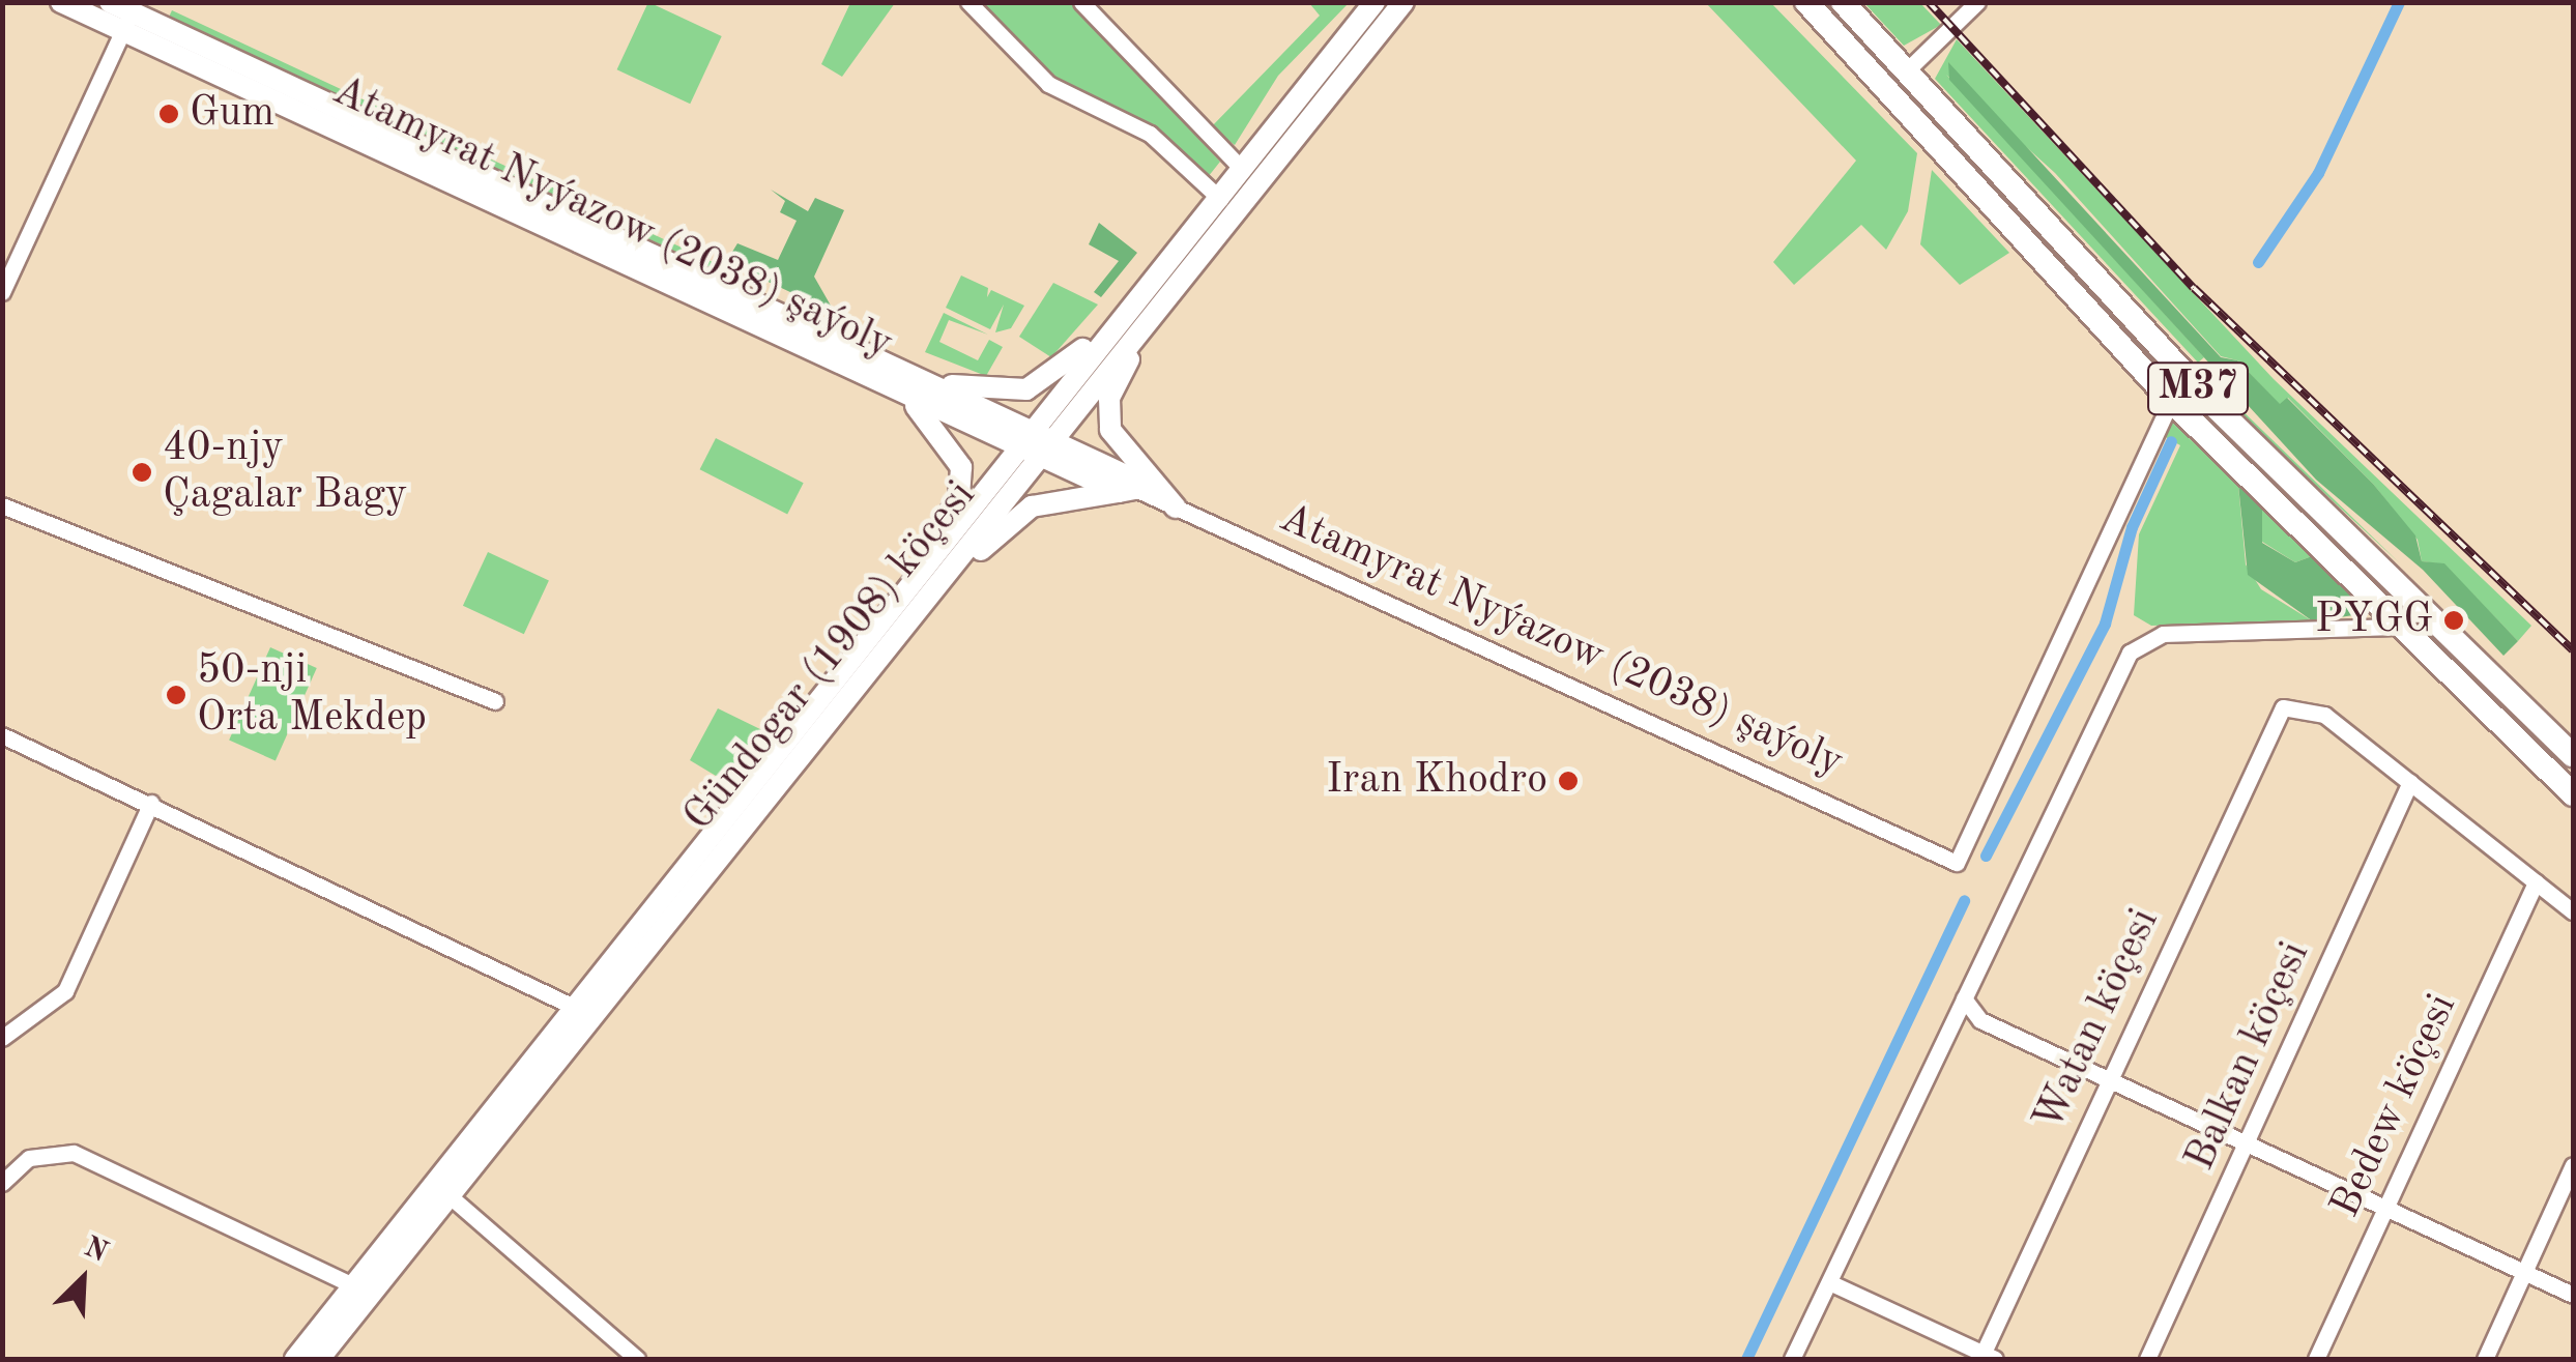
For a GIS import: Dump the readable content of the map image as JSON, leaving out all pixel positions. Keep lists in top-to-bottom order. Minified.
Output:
{"streets":{"highway":["M37"],"main road":["Atamyrat Nyýazow (2038) şaýoly","Gündogar (1908) köçesi"],"street":["Watan köçesi","Balkan köçesi","Bedew köçesi"]},"crossings":[["Atamyrat Nyýazow (2038) şaýoly","M37"],["Atamyrat Nyýazow (2038) şaýoly","Gündogar (1908) köçesi"],["Watan köçesi","Balkan köçesi"]],"places":["Gum","40-njy Çagalar Bagy","PYGG","50-nji Orta Mekdep","Iran Khodro"],"north":"top right"}
